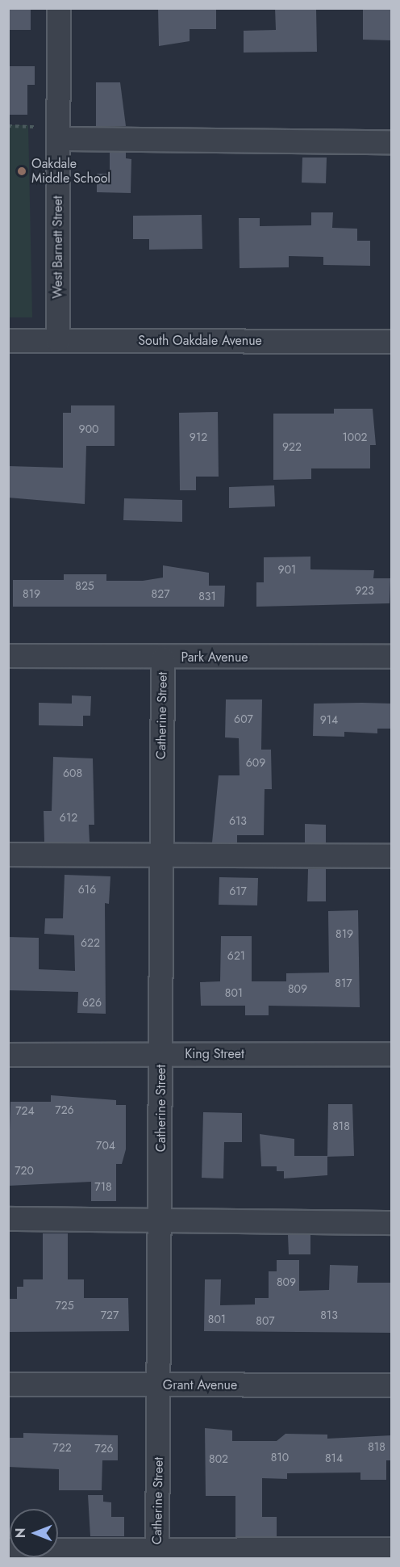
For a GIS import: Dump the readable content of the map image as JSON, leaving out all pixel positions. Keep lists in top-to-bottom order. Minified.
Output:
{"streets":{"street":["West Barnett Street","South Oakdale Avenue","Park Avenue","Catherine Street","King Street","Grant Avenue"]},"crossings":[["West Barnett Street","South Oakdale Avenue"],["Park Avenue","Catherine Street"],["Catherine Street","King Street"],["Catherine Street","Grant Avenue"]],"places":["Oakdale Middle School"],"house_numbers":["900","912","1002","922","901","825","923","819","827","831","607","914","609","608","612","613","616","617","819","622","621","817","809","801","626","726","724","818","704","720","718","809","725","727","813","801","807","818","722","726","810","814","802"],"north":"left"}
